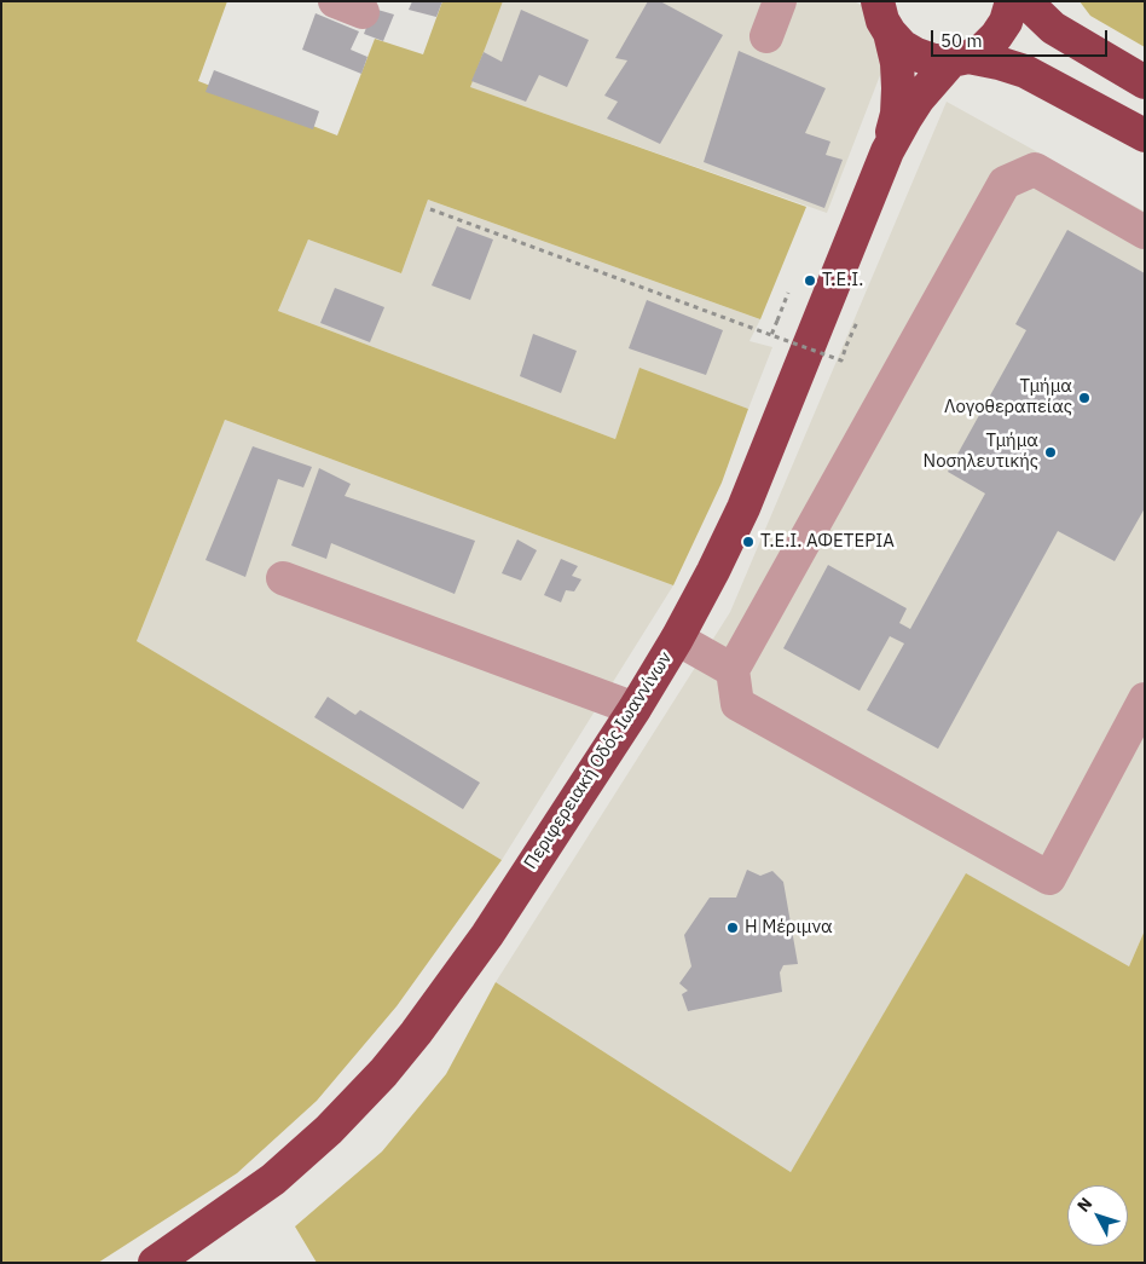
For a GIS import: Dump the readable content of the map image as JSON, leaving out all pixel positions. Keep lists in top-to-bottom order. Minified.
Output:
{"streets":{"highway":["Περιφερειακή Οδός Ιωαννίνων"]},"places":["Τ.Ε.Ι.","Τμήμα Λογοθεραπείας","Τμήμα Νοσηλευτικής","Τ.Ε.Ι. ΑΦΕΤΕΡΙΑ","Η Μέριμνα"],"scale_bar":"50 m","north":"top left"}
